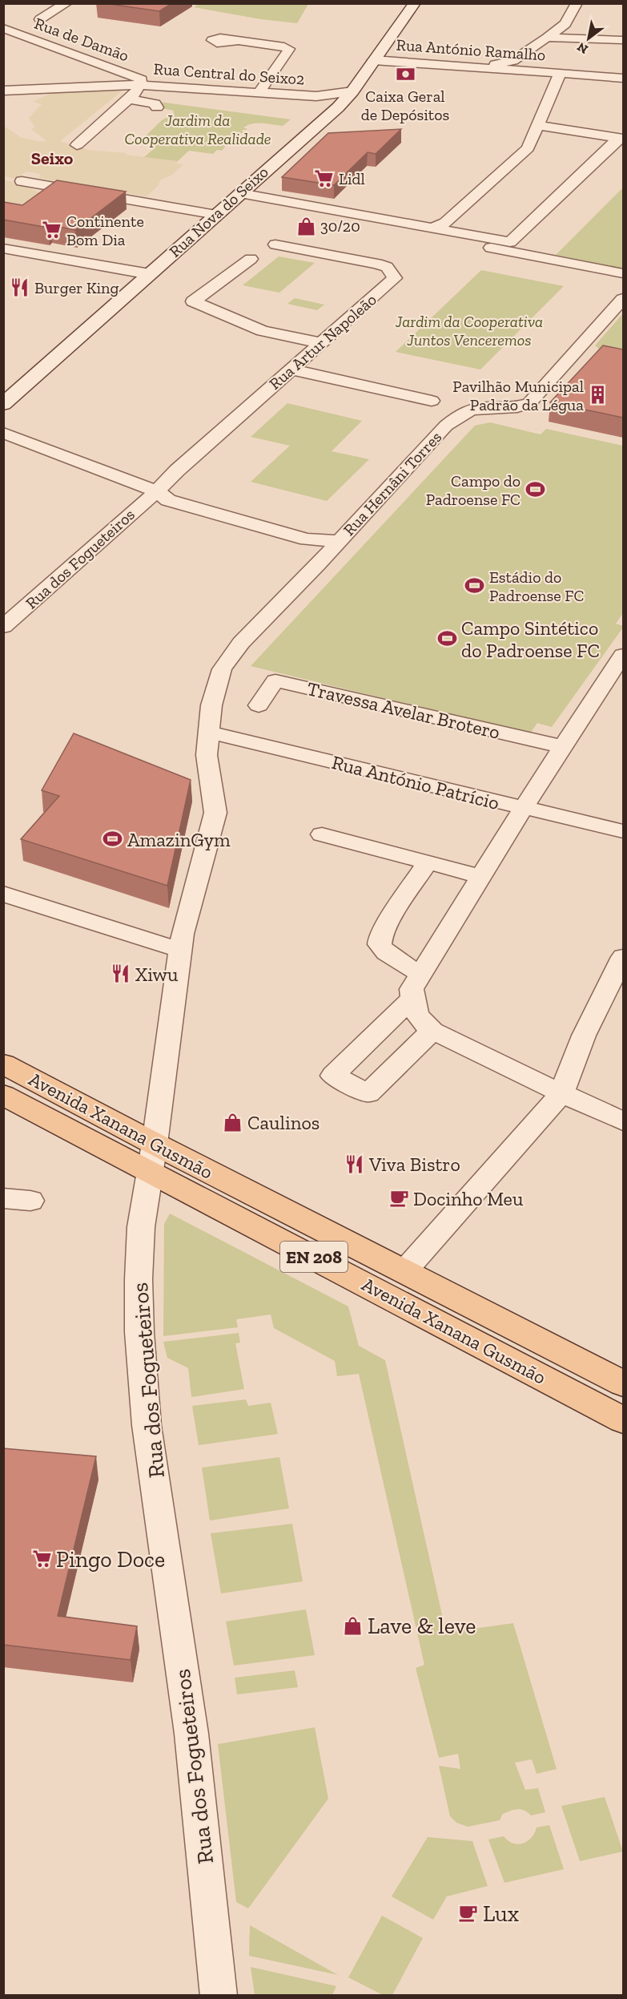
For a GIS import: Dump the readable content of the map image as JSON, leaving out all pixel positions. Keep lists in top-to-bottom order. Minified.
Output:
{"streets":{"main road":["Rua Nova do Seixo","Avenida Xanana Gusmão","EN 208"],"street":["Rua de Damão","Rua António Ramalho","Rua Central do Seixo2","Rua Artur Napoleão","Rua Hernâni Torres","Rua dos Fogueteiros","Travessa Avelar Brotero","Rua António Patrício"]},"crossings":[["Rua de Damão","Rua Central do Seixo2"],["Rua António Ramalho","Rua Nova do Seixo"],["Rua Central do Seixo2","Rua Nova do Seixo"],["Rua Artur Napoleão","Rua dos Fogueteiros"],["Rua Hernâni Torres","Rua dos Fogueteiros"],["Rua Hernâni Torres","Rua António Patrício"],["Rua dos Fogueteiros","Rua António Patrício"],["Rua dos Fogueteiros","Avenida Xanana Gusmão"]],"districts":["Seixo"],"parks":["Jardim da Cooperativa Realidade","Jardim da Cooperativa Juntos Venceremos"],"places":{"bank":["Caixa Geral de Depósitos"],"supermarket":["Lidl","Continente Bom Dia","Pingo Doce"],"shop":["30/20","Caulinos","Lave & leve"],"restaurant":["Burger King","Xiwu","Viva Bistro"],"building":["Pavilhão Municipal Padrão da Légua"],"sports":["Campo do Padroense FC","Estádio do Padroense FC","Campo Sintético do Padroense FC","AmazinGym"],"cafe":["Docinho Meu","Lux"]},"north":"bottom left"}
